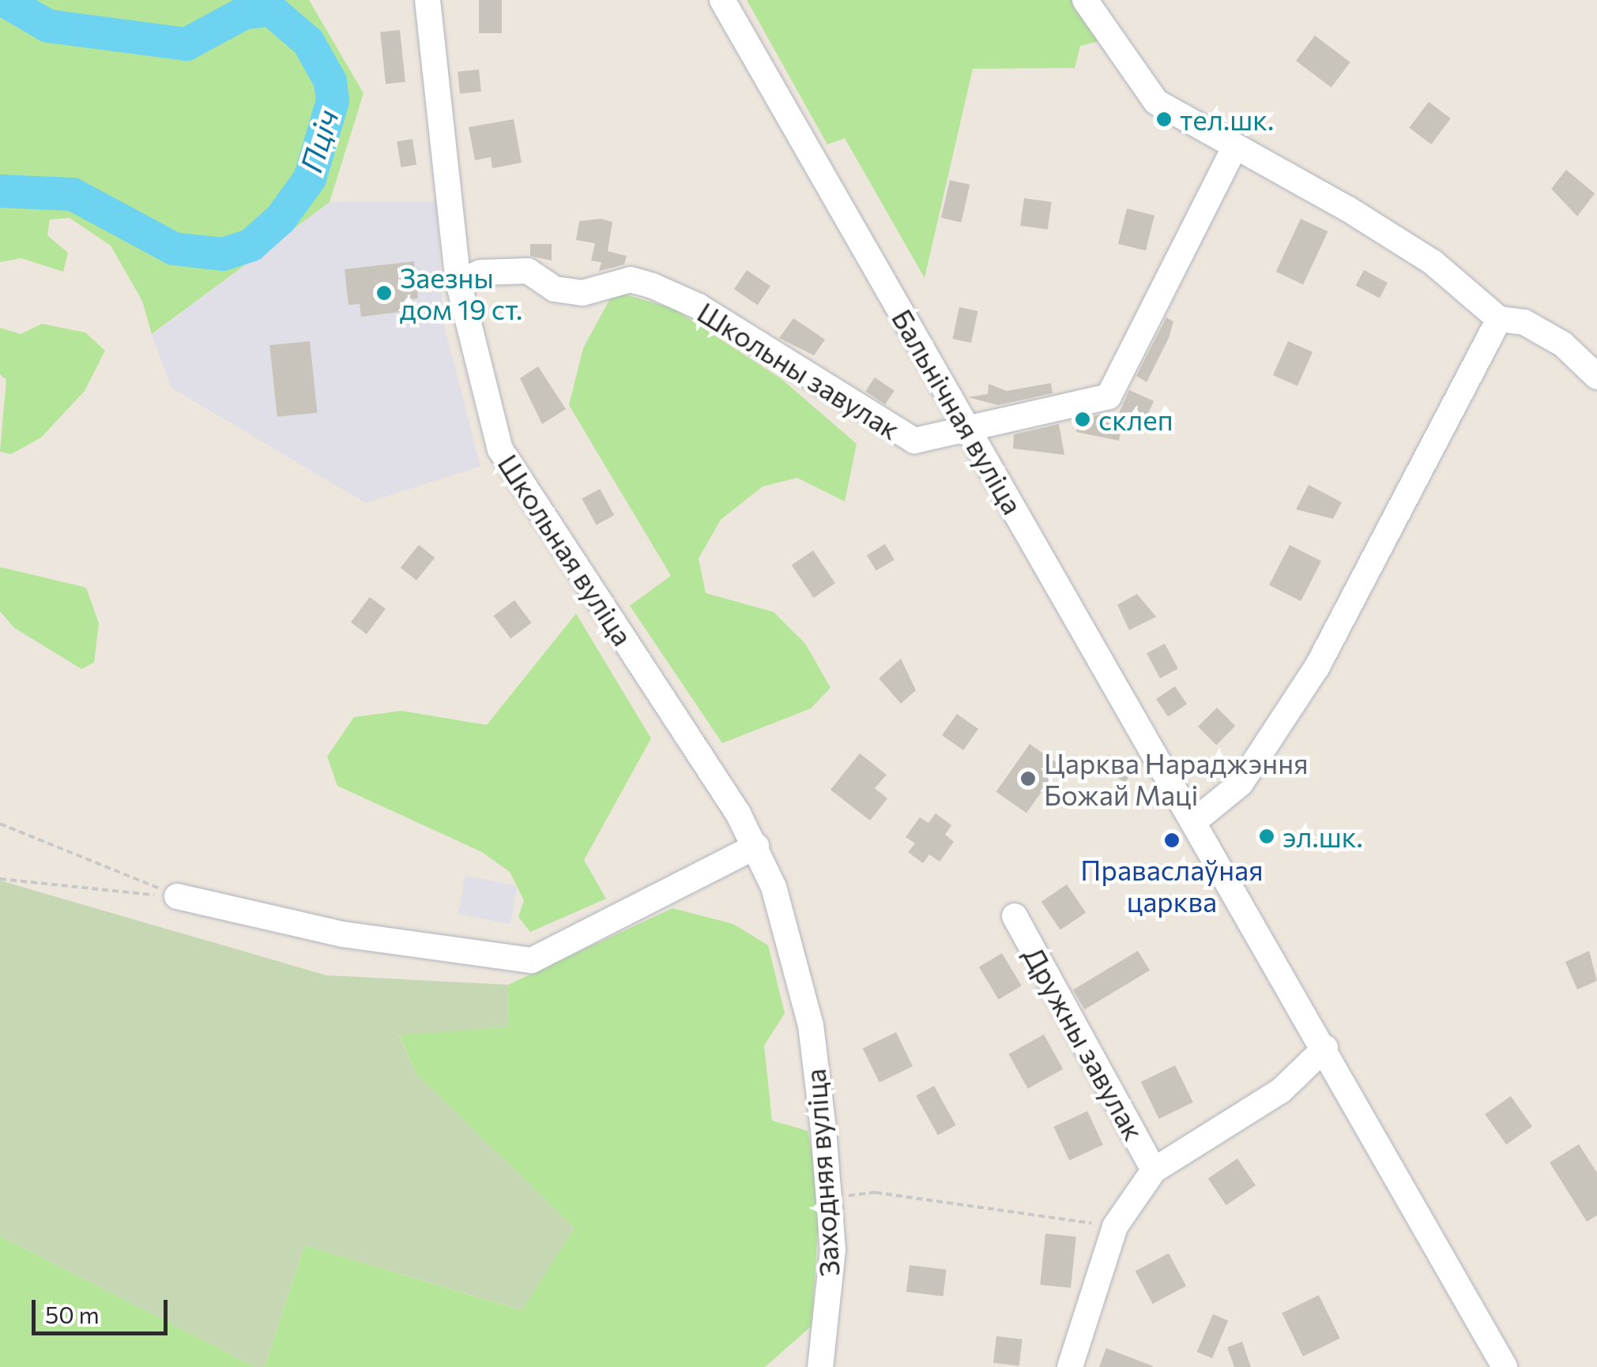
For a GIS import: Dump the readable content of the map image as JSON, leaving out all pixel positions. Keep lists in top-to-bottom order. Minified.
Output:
{"streets":{"street":["Школьны завулак","Бальнічная вуліца","Школьная вуліца","Дружны завулак","Заходняя вуліца"]},"crossings":[["Школьны завулак","Бальнічная вуліца"],["Школьны завулак","Школьная вуліца"],["Школьная вуліца","Заходняя вуліца"]],"water":["Пціч"],"places":["тел.шк.","Заезны дом 19 ст.","склеп","Царква Нараджэння Божай Маці","эл.шк.","Праваслаўная царква"],"scale_bar":"50 m"}
